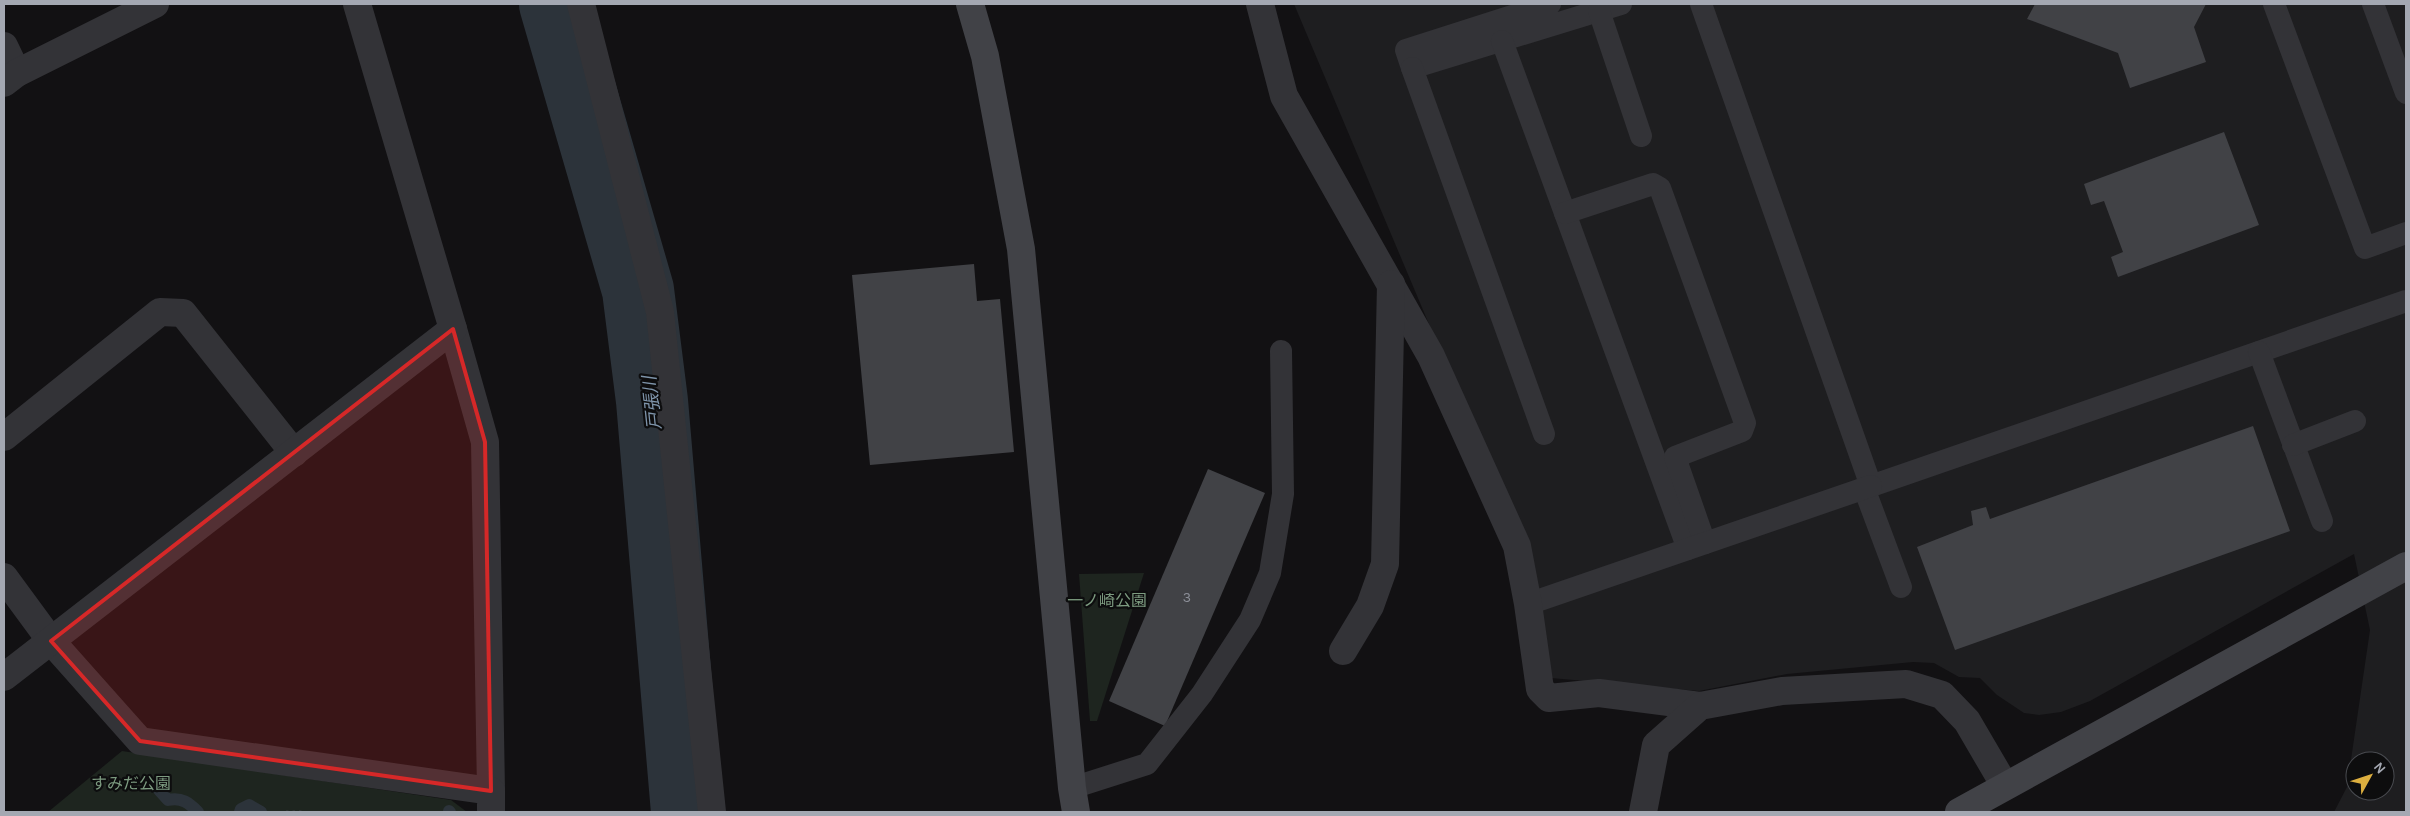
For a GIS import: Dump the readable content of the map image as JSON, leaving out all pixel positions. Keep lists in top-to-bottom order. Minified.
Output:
{"water":["戸張川"],"parks":["一ノ崎公園","すみだ公園"],"house_numbers":["3"],"north":"top right"}
